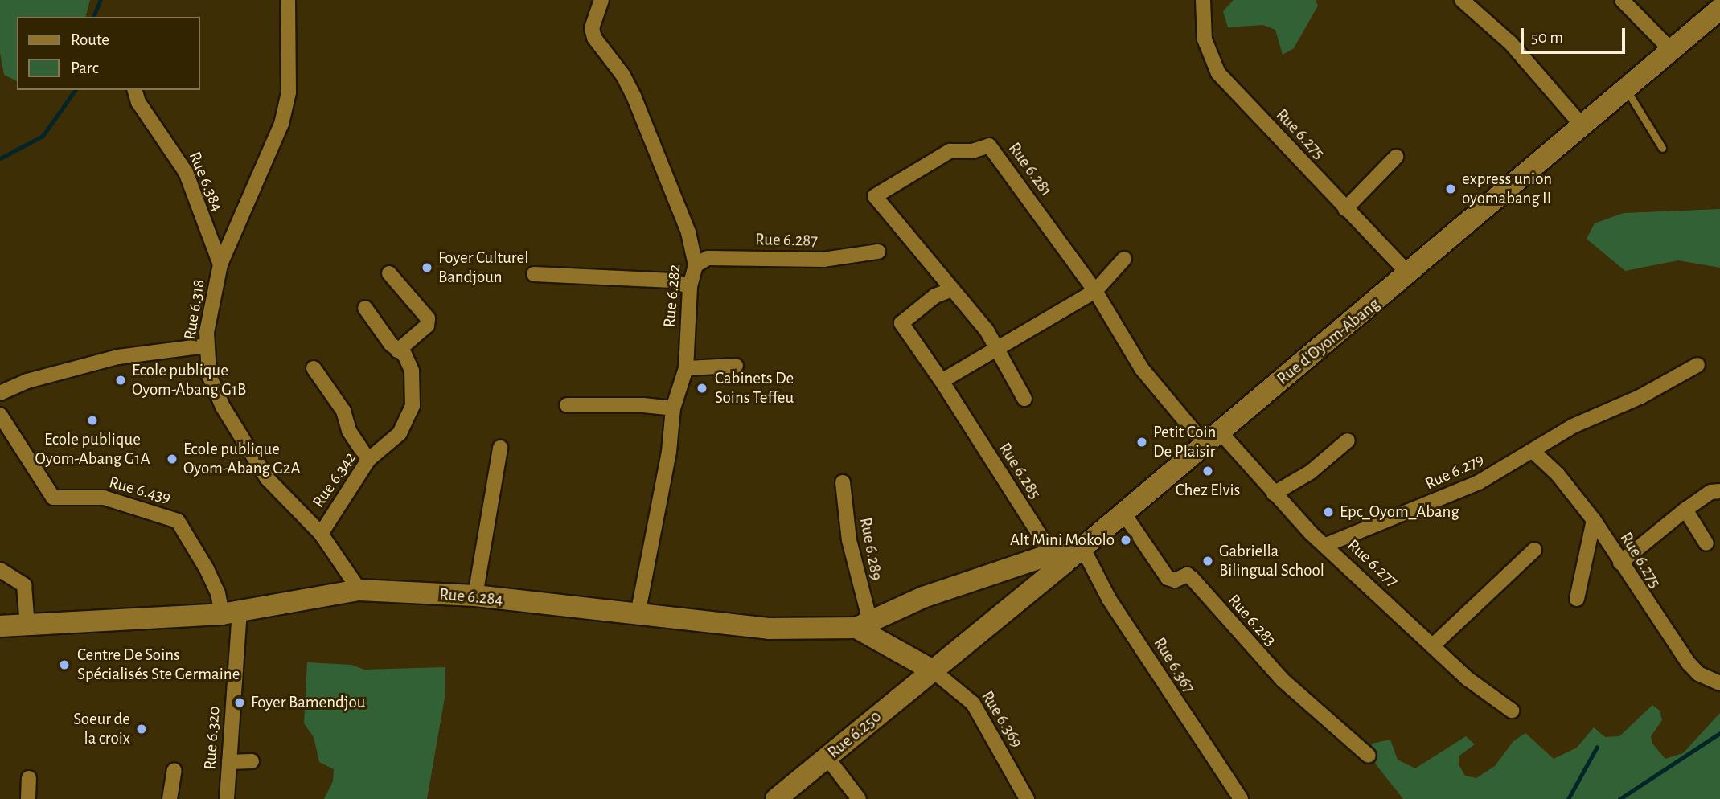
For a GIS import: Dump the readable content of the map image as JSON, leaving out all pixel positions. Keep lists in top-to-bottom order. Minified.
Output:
{"streets":{"main road":["Rue d'Oyom-Abang","Rue 6.284","Rue 6.250"],"street":["Rue 6.275","Rue 6.281","Rue 6.384","Rue 6.287","Rue 6.282","Rue 6.318","Rue 6.285","Rue 6.279","Rue 6.342","Rue 6.439","Rue 6.289","Rue 6.277","Rue 6.283","Rue 6.367","Rue 6.369","Rue 6.320"]},"crossings":[["Rue 6.275","Rue d'Oyom-Abang"],["Rue 6.275","Rue 6.279"],["Rue 6.281","Rue d'Oyom-Abang"],["Rue 6.281","Rue 6.285"],["Rue 6.281","Rue 6.277"],["Rue 6.384","Rue 6.318"],["Rue 6.287","Rue 6.282"],["Rue 6.282","Rue 6.284"],["Rue 6.318","Rue 6.342"],["Rue 6.318","Rue 6.284"],["Rue d'Oyom-Abang","Rue 6.277"],["Rue d'Oyom-Abang","Rue 6.284"],["Rue d'Oyom-Abang","Rue 6.283"],["Rue d'Oyom-Abang","Rue 6.367"],["Rue d'Oyom-Abang","Rue 6.369"],["Rue d'Oyom-Abang","Rue 6.250"],["Rue 6.279","Rue 6.277"],["Rue 6.439","Rue 6.284"],["Rue 6.439","Rue 6.320"],["Rue 6.289","Rue 6.284"],["Rue 6.284","Rue 6.369"],["Rue 6.284","Rue 6.250"],["Rue 6.284","Rue 6.320"],["Rue 6.369","Rue 6.250"]],"places":["express union oyomabang II","Foyer Culturel Bandjoun","Ecole publique Oyom-Abang G1B","Cabinets De Soins Teffeu","Ecole publique Oyom-Abang G1A","Petit Coin De Plaisir","Ecole publique Oyom-Abang G2A","Chez Elvis","Epc_Oyom_Abang","Alt Mini Mokolo","Gabriella Bilingual School","Centre De Soins Spécialisés Ste Germaine","Foyer Bamendjou","Soeur de la croix"],"legend":["Route","Parc"],"scale_bar":"50 m"}
